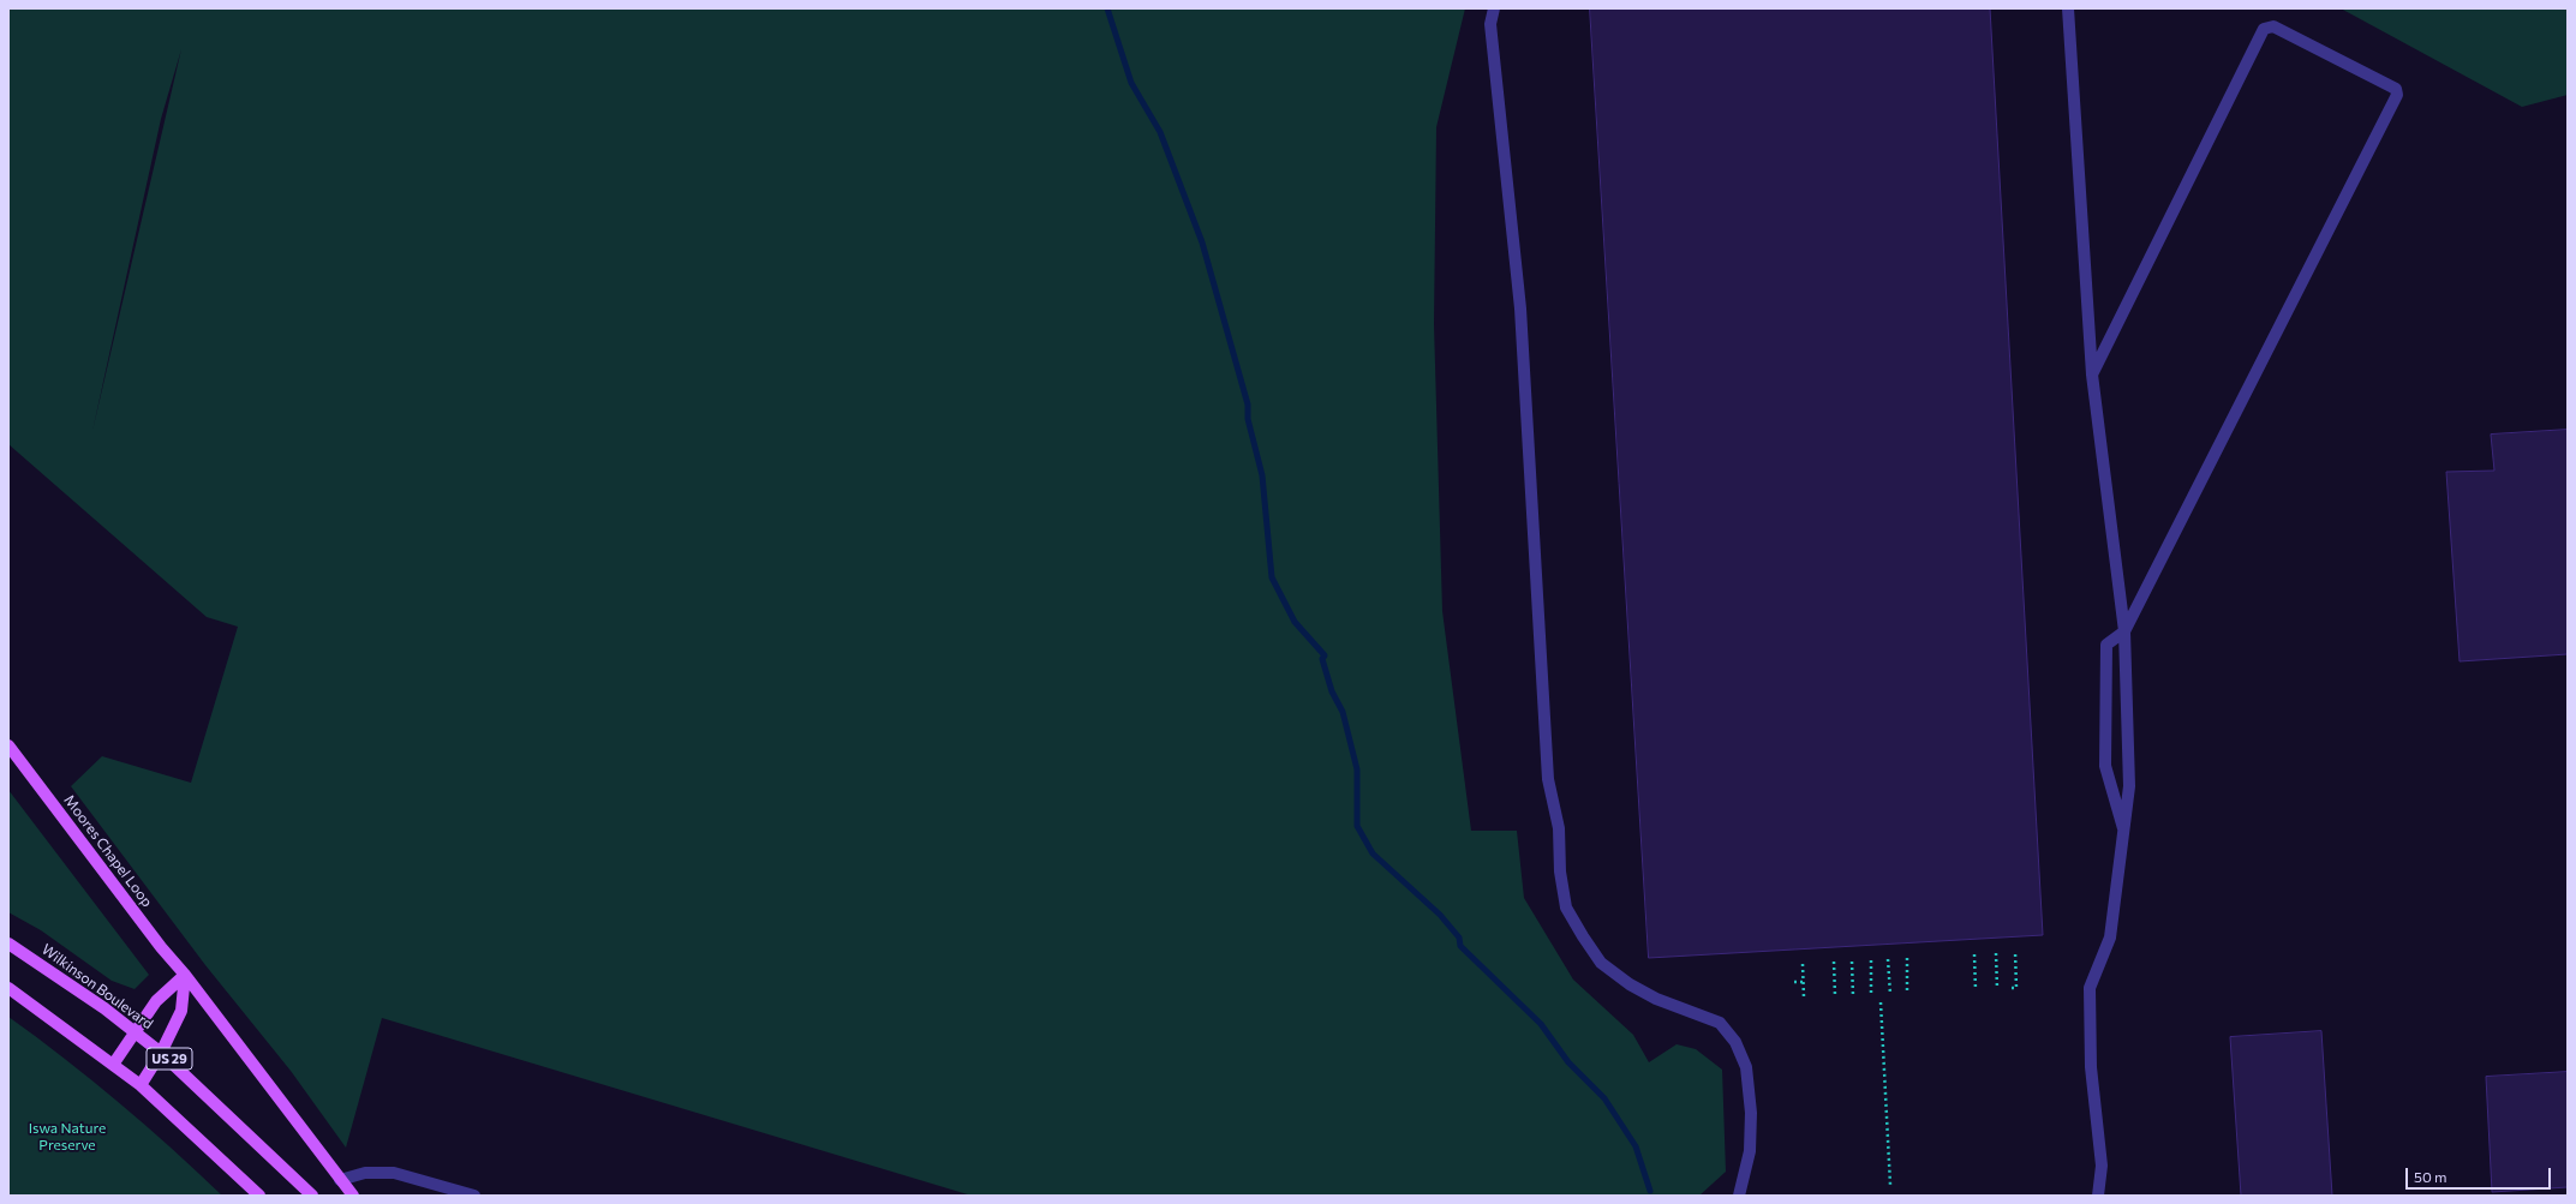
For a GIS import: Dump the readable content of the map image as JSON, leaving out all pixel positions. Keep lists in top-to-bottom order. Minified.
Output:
{"streets":{"main road":["Moores Chapel Loop","Wilkinson Boulevard","US 29"]},"parks":["Iswa Nature Preserve"],"scale_bar":"50 m"}
